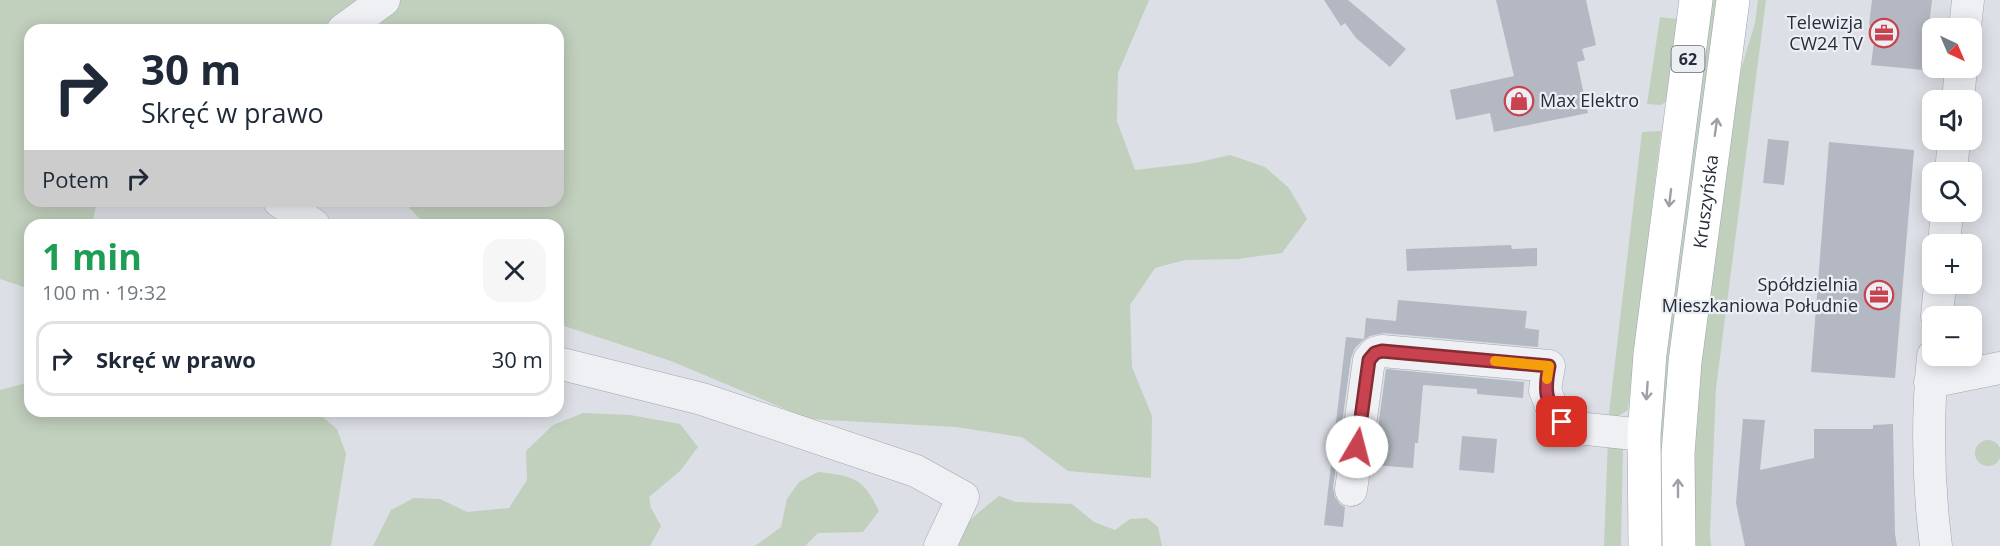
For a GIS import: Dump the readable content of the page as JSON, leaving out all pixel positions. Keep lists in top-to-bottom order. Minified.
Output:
{"streets":{"main road":["62","Kruszyńska"]},"places":{"office":["Telewizja CW24 TV","Spółdzielnia Mieszkaniowa Południe"],"shop":["Max Elektro"]},"north":"bottom right","page":{"map_buttons":["+","−"],"turn":["30 m","Skręć w prawo"],"then":"Potem","heading":["1 min","100 m · 19:32"],"list":[{"name":"Skręć w prawo","value":"30 m"}]}}
